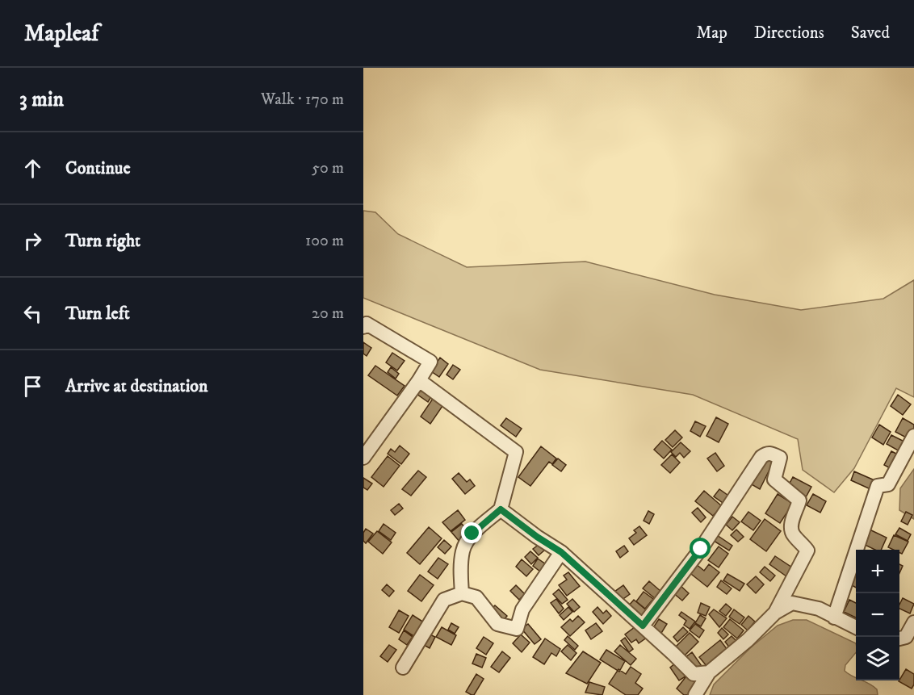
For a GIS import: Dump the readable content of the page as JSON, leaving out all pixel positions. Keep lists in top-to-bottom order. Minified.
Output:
{"page":{"header":"Mapleaf","nav":["Map","Directions","Saved"],"heading":["3 min","Walk · 170 m"],"list":[["Continue","50 m"],["Turn right","100 m"],["Turn left","20 m"],"Arrive at destination"],"map_buttons":["+","−"]}}
